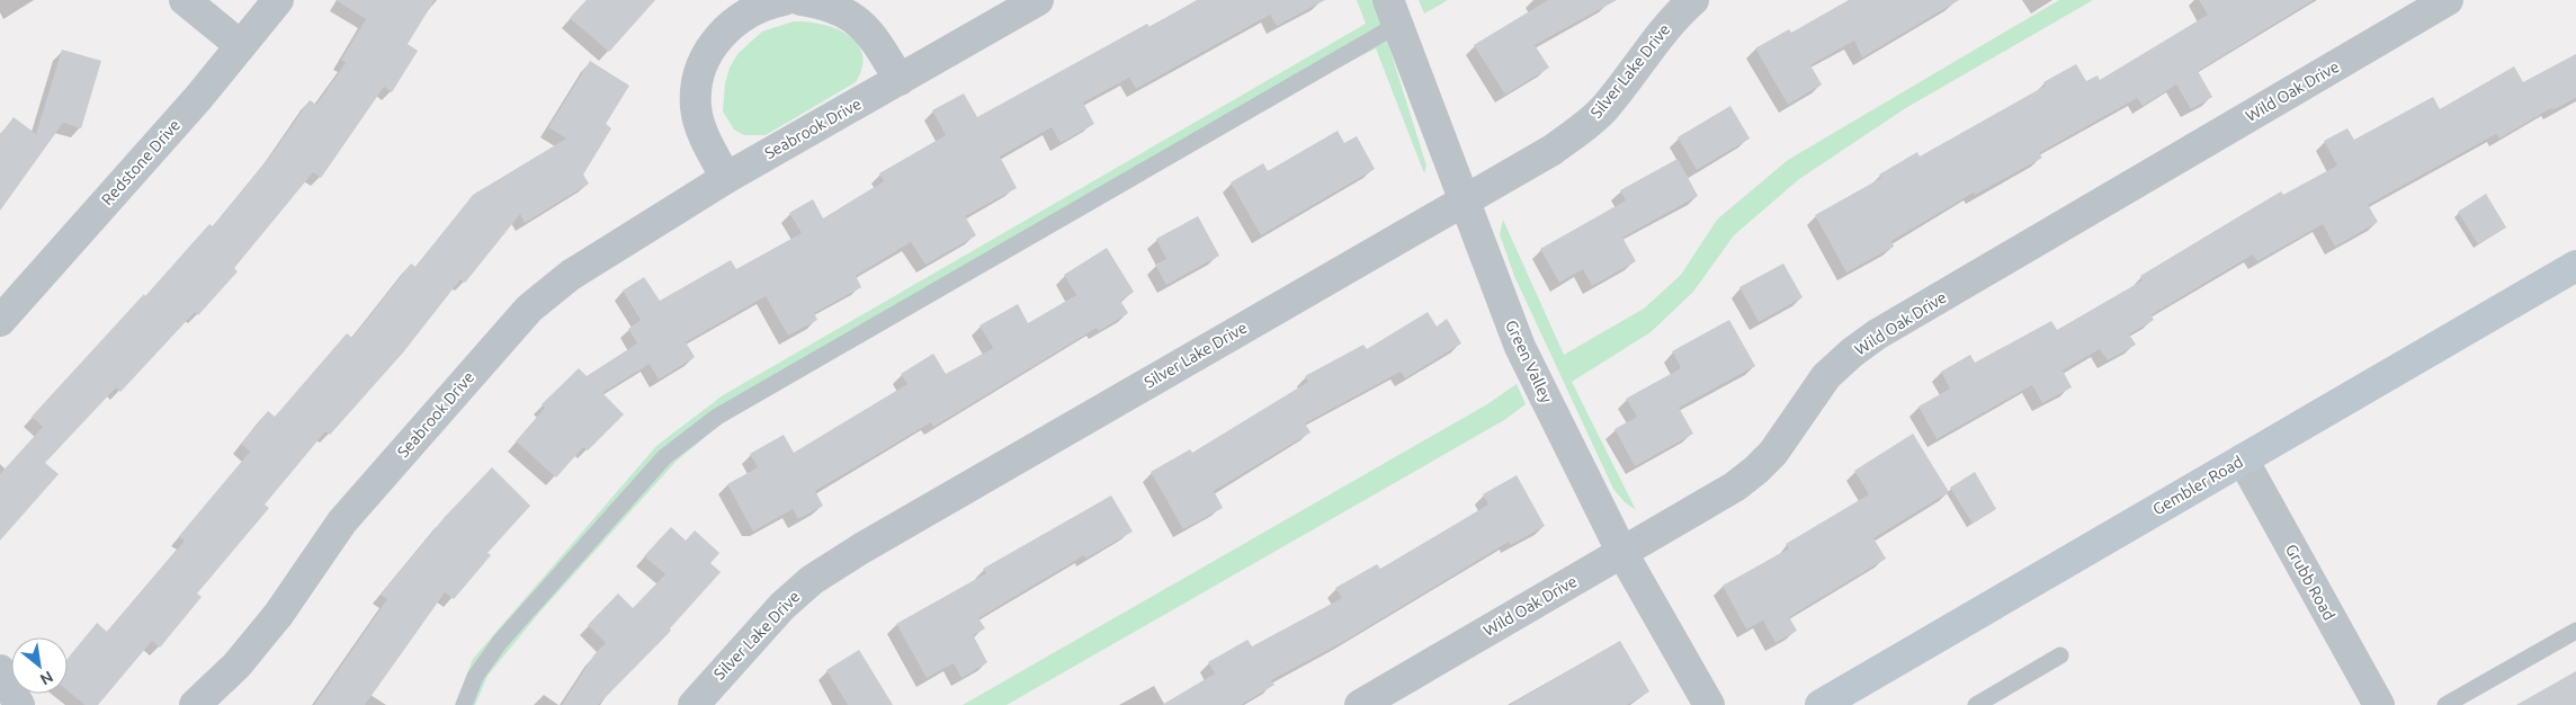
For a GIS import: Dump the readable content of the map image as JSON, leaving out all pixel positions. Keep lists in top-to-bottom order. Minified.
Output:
{"streets":{"main road":["Gembler Road"],"street":["Silver Lake Drive","Wild Oak Drive","Seabrook Drive","Redstone Drive","Green Valley","Grubb Road"]},"crossings":[["Silver Lake Drive","Green Valley"],["Wild Oak Drive","Green Valley"],["Gembler Road","Grubb Road"]],"north":"bottom right"}
